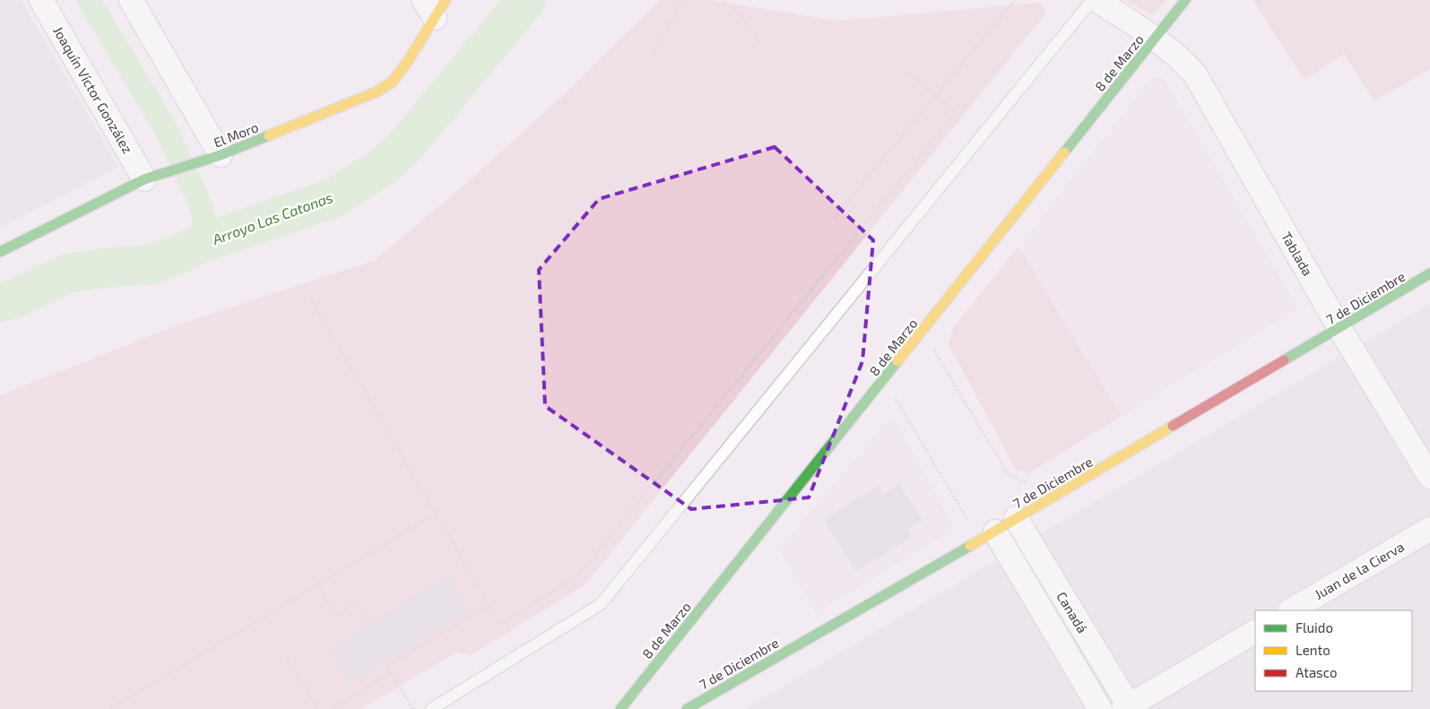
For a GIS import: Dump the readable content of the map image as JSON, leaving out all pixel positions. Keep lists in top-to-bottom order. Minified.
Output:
{"streets":{"street":["8 de Marzo","Joaquín Víctor González","El Moro","Tablada","7 de Diciembre","Juan de la Cierva","Canadá"]},"crossings":[["8 de Marzo","Tablada"],["Joaquín Víctor González","El Moro"],["Tablada","7 de Diciembre"],["7 de Diciembre","Canadá"]],"water":["Arroyo Las Catonas"],"legend":["Fluido","Lento","Atasco"]}
